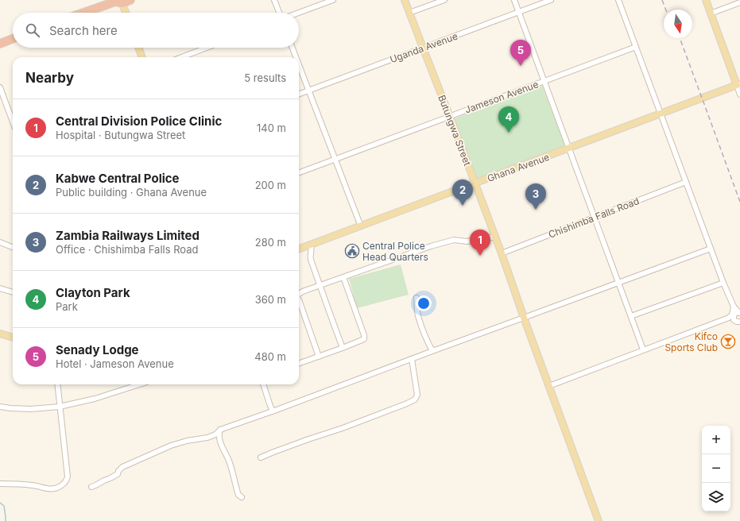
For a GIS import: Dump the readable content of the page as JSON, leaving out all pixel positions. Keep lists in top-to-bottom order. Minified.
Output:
{"streets":{"main road":["Butungwa Street","Ghana Avenue"],"street":["Uganda Avenue","Jameson Avenue","Chishimba Falls Road"]},"crossings":[["Uganda Avenue","Butungwa Street"],["Jameson Avenue","Butungwa Street"],["Butungwa Street","Ghana Avenue"],["Butungwa Street","Chishimba Falls Road"]],"places":{"public building":["Central Police Head Quarters"],"bar":["Kifco Sports Club"]},"north":"bottom","page":{"search":"Search here","pins":["5","4","2","3","1"],"heading":["Nearby","5 results"],"list":[{"mark":"1","name":"Central Division Police Clinic","note":"Hospital · Butungwa Street","value":"140 m"},{"mark":"2","name":"Kabwe Central Police","note":"Public building · Ghana Avenue","value":"200 m"},{"mark":"3","name":"Zambia Railways Limited","note":"Office · Chishimba Falls Road","value":"280 m"},{"mark":"4","name":"Clayton Park","note":"Park","value":"360 m"},{"mark":"5","name":"Senady Lodge","note":"Hotel · Jameson Avenue","value":"480 m"}],"map_buttons":["+","−"]}}
